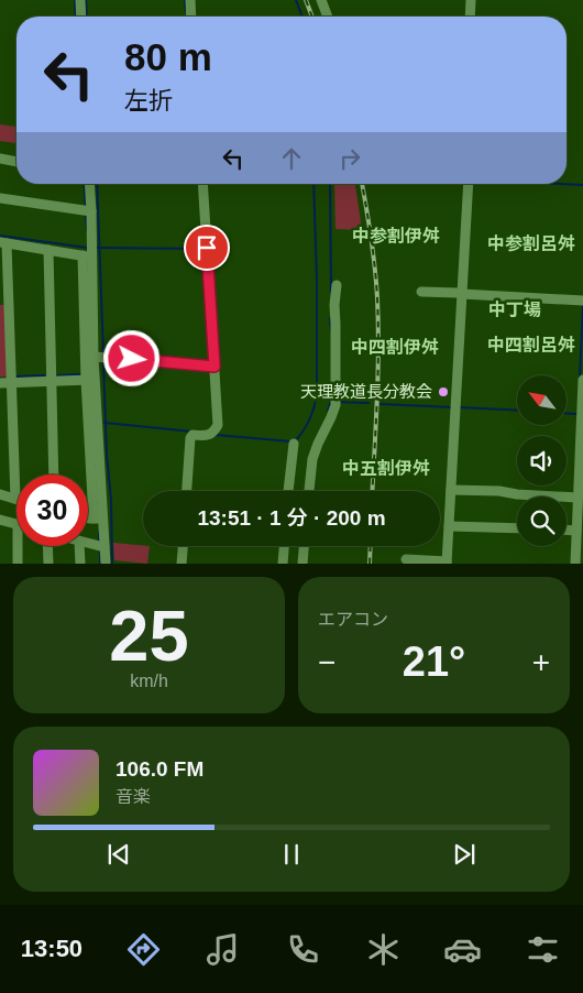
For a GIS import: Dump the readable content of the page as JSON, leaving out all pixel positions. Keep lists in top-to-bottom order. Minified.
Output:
{"districts":["中参割伊舛","中参割呂舛","中丁場","中四割呂舛","中四割伊舛","中五割伊舛"],"places":["天理教道長分教会"],"north":"top left","page":{"turn":["80 m","左折"],"limit":"30","trip":"13:51 · 1 分 · 200 m","tile":[["25","km/h"],"エアコン"],"heat":["−","21°","+"],"song":["106.0 FM","音楽"],"tabs":"13:50"}}
